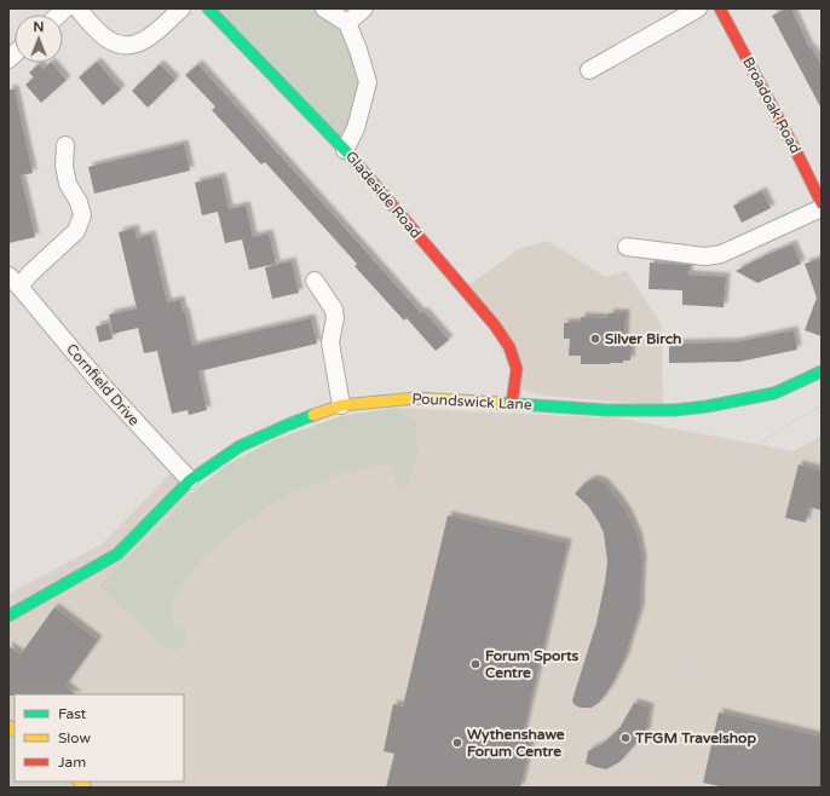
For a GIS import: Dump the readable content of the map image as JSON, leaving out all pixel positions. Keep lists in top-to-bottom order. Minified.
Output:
{"streets":{"street":["Broadoak Road","Gladeside Road","Cornfield Drive","Poundswick Lane"]},"crossings":[["Gladeside Road","Poundswick Lane"],["Cornfield Drive","Poundswick Lane"]],"places":["Silver Birch","Forum Sports Centre","TFGM Travelshop","Wythenshawe Forum Centre"],"legend":["Fast","Slow","Jam"],"north":"top"}
